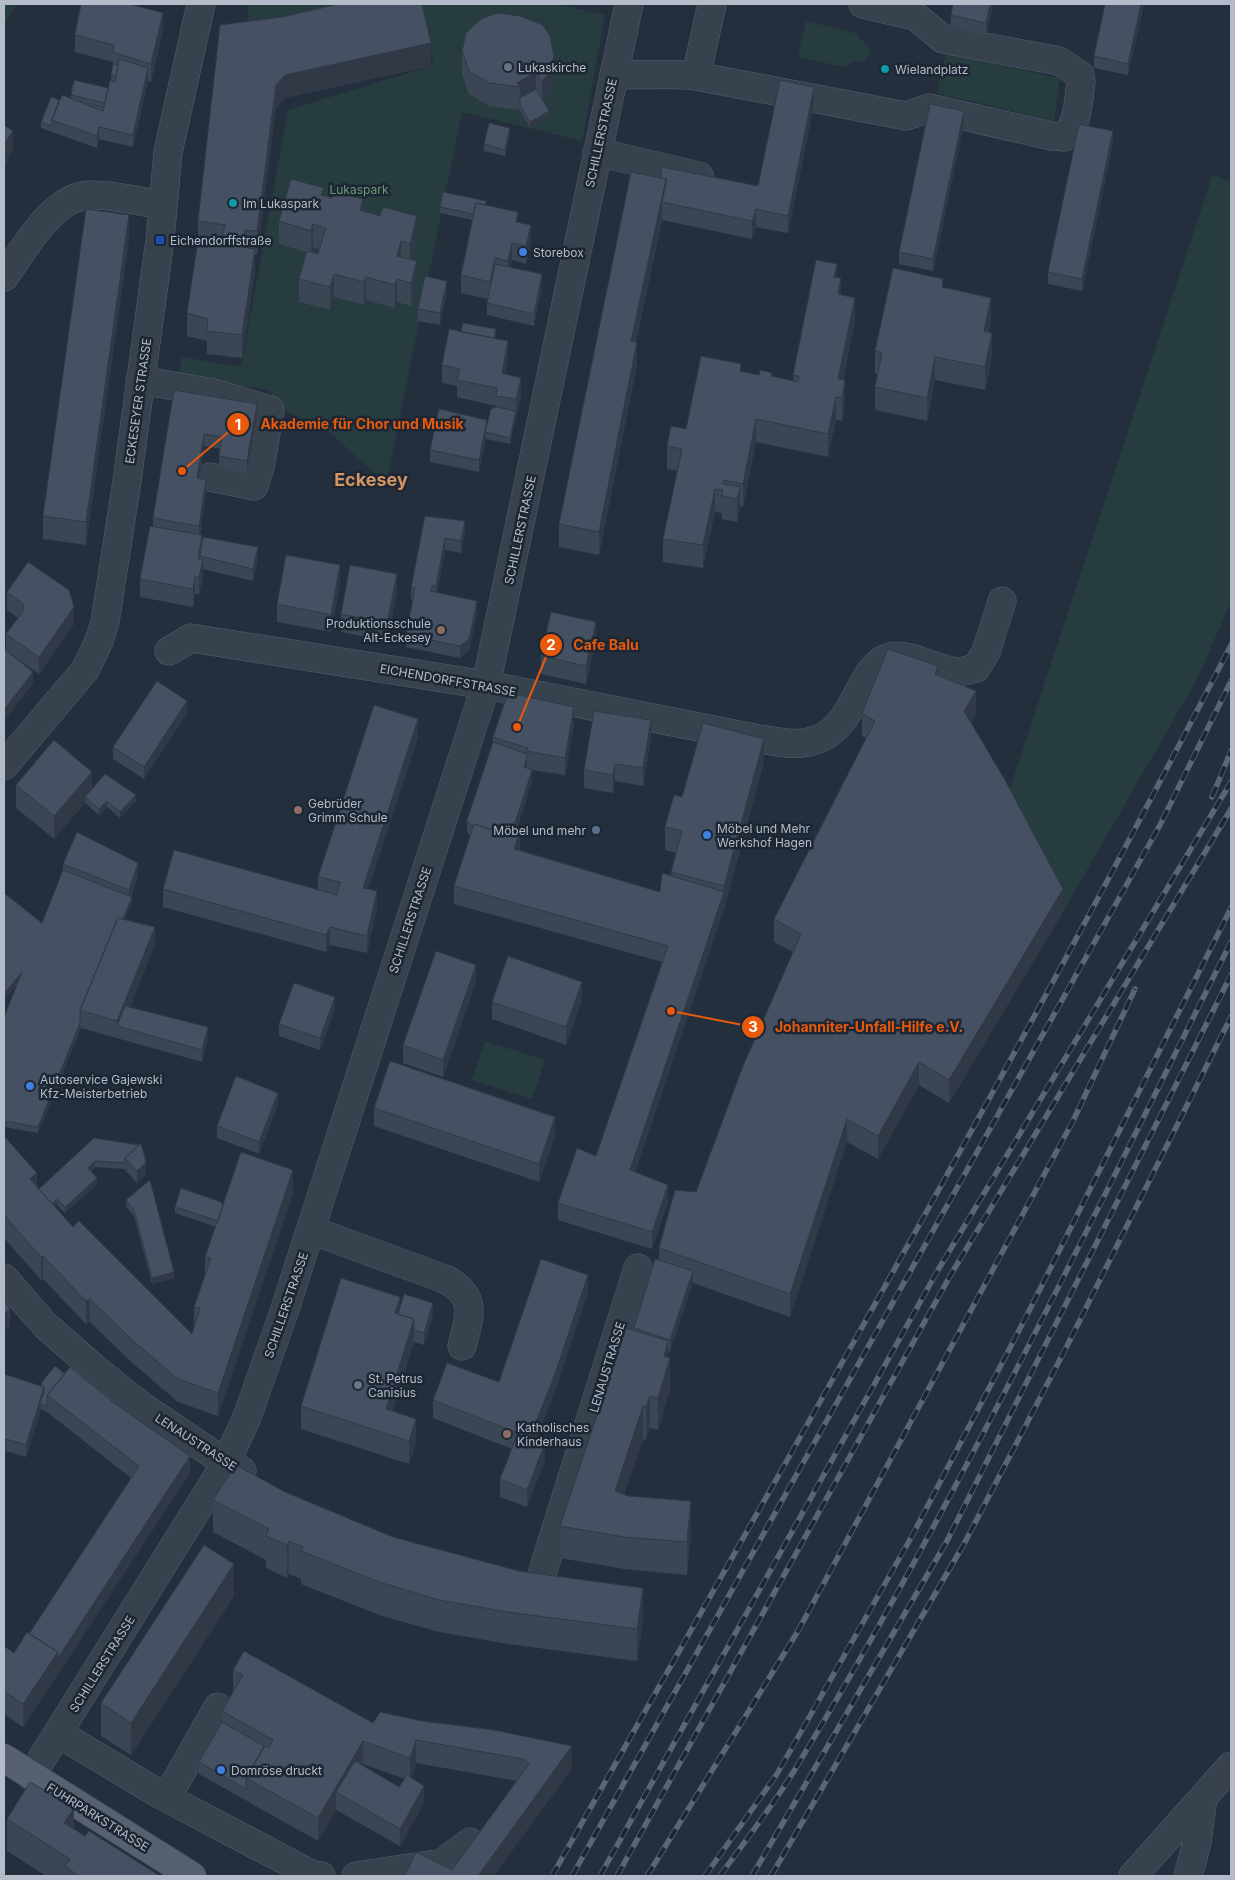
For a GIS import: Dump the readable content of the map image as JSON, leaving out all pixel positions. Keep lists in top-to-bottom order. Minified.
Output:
{"streets":{"main road":["FUHRPARKSTRASSE"],"street":["SCHILLERSTRASSE","ECKESEYER STRASSE","EICHENDORFFSTRASSE","LENAUSTRASSE"]},"crossings":[["SCHILLERSTRASSE","EICHENDORFFSTRASSE"],["SCHILLERSTRASSE","LENAUSTRASSE"],["SCHILLERSTRASSE","FUHRPARKSTRASSE"]],"districts":["Eckesey"],"parks":["Lukaspark"],"places":{"other":["Lukaskirche","Wielandplatz","Im Lukaspark","Storebox","Akademie für Chor und Musik","Produktionsschule Alt-Eckesey","Cafe Balu","Gebrüder Grimm Schule","Möbel und mehr","Möbel und Mehr Werkshof Hagen","Johanniter-Unfall-Hilfe e.V.","Autoservice Gajewski Kfz-Meisterbetrieb","St. Petrus Canisius","Katholisches Kinderhaus","Domröse druckt"],"transit":["Eichendorffstraße"]}}
